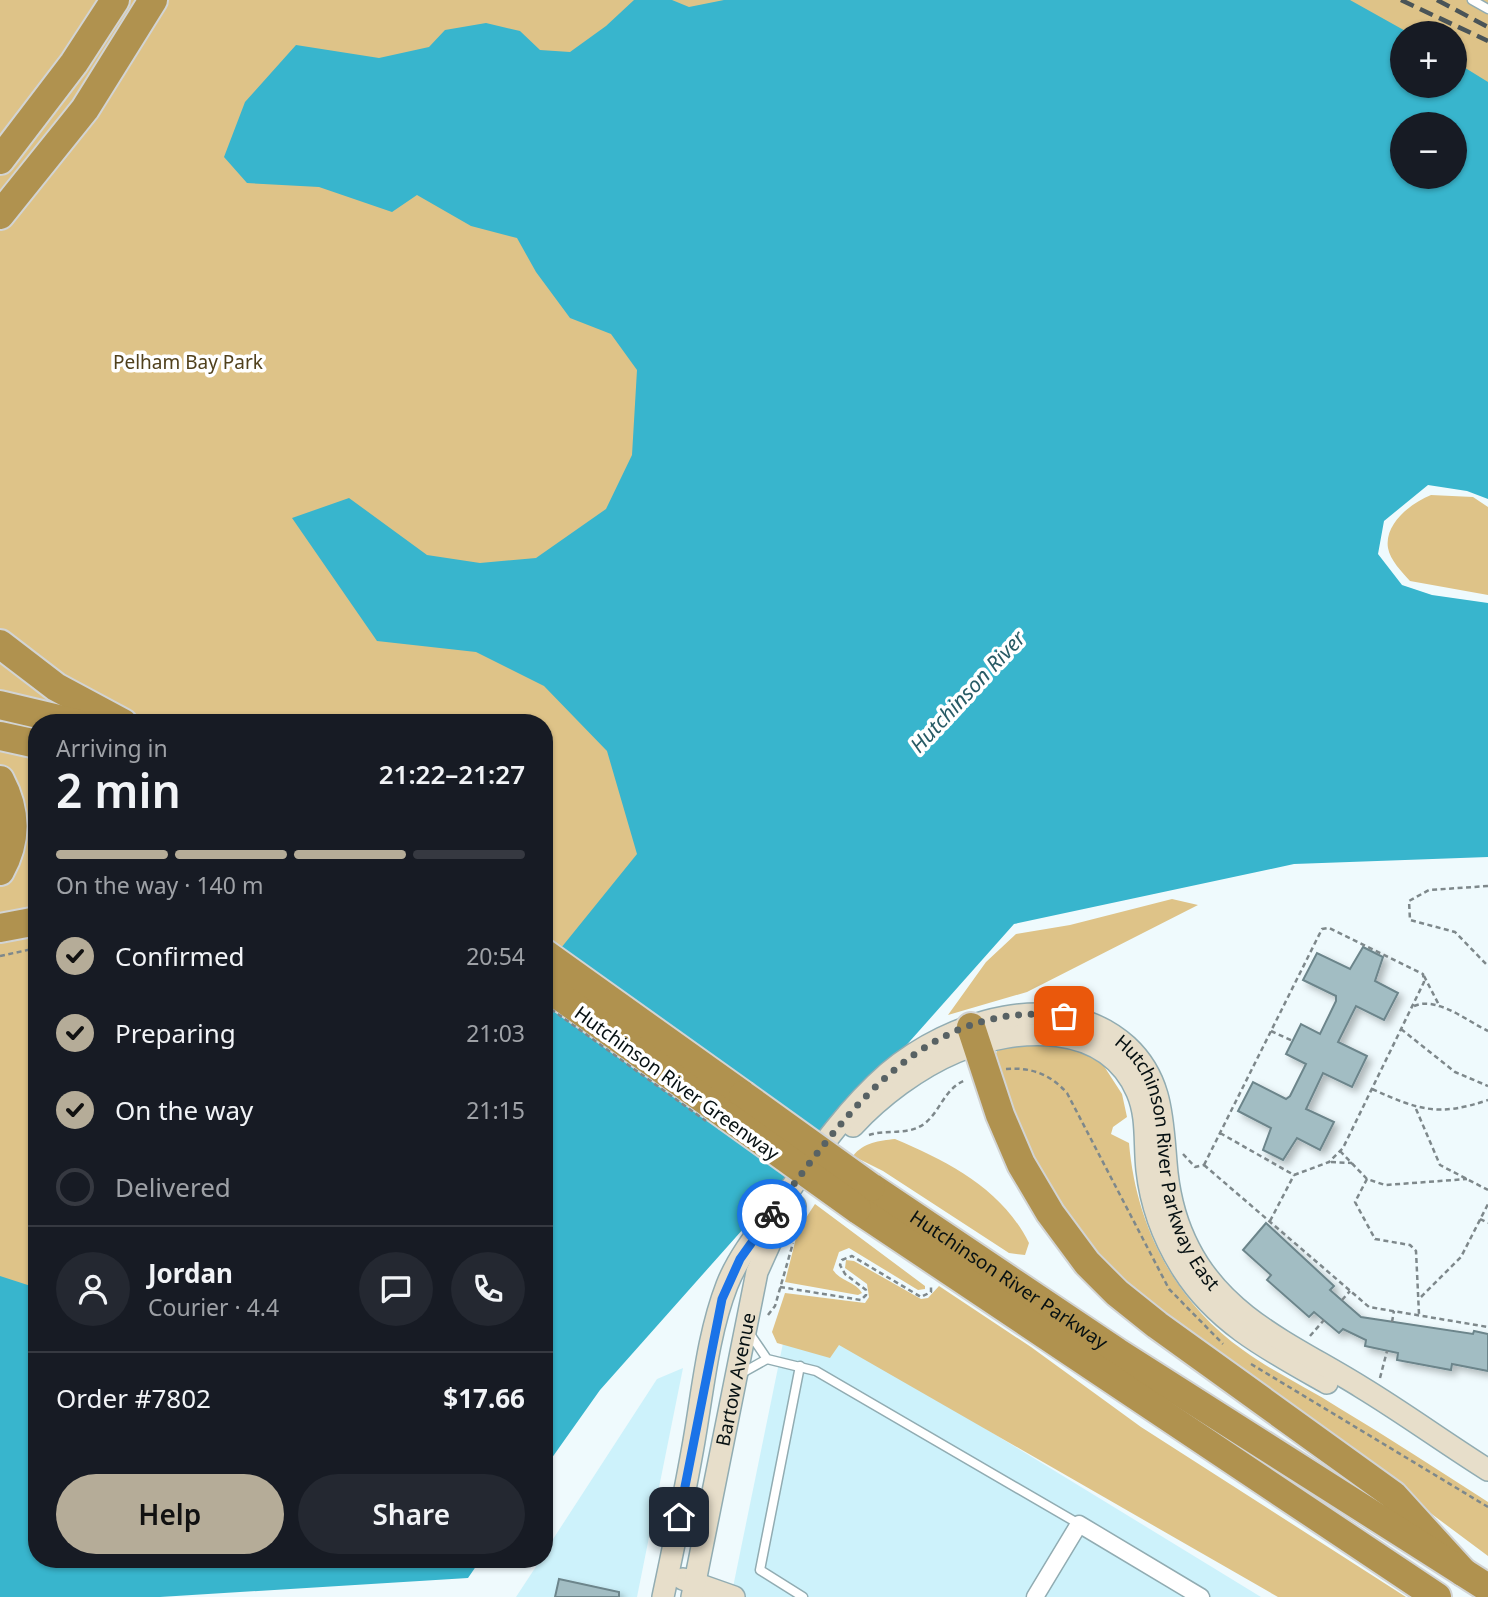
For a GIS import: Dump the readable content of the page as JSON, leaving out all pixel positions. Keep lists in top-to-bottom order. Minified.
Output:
{"streets":{"highway":["Hutchinson River Parkway"],"street":["Hutchinson River Parkway East","Bartow Avenue"],"path":["Hutchinson River Greenway"]},"crossings":[["Hutchinson River Parkway East","Bartow Avenue"]],"water":["Hutchinson River"],"parks":["Pelham Bay Park"],"page":{"map_buttons":["+","−"],"heading":["2 min","Arriving in","21:22–21:27"],"panel":["Jordan","Courier · 4.4","Order #7802","$17.66"],"bar":"On the way · 140 m","list":[["Confirmed","20:54"],["Preparing","21:03"],["On the way","21:15"],"Delivered"],"buttons":["Help","Share"]}}
